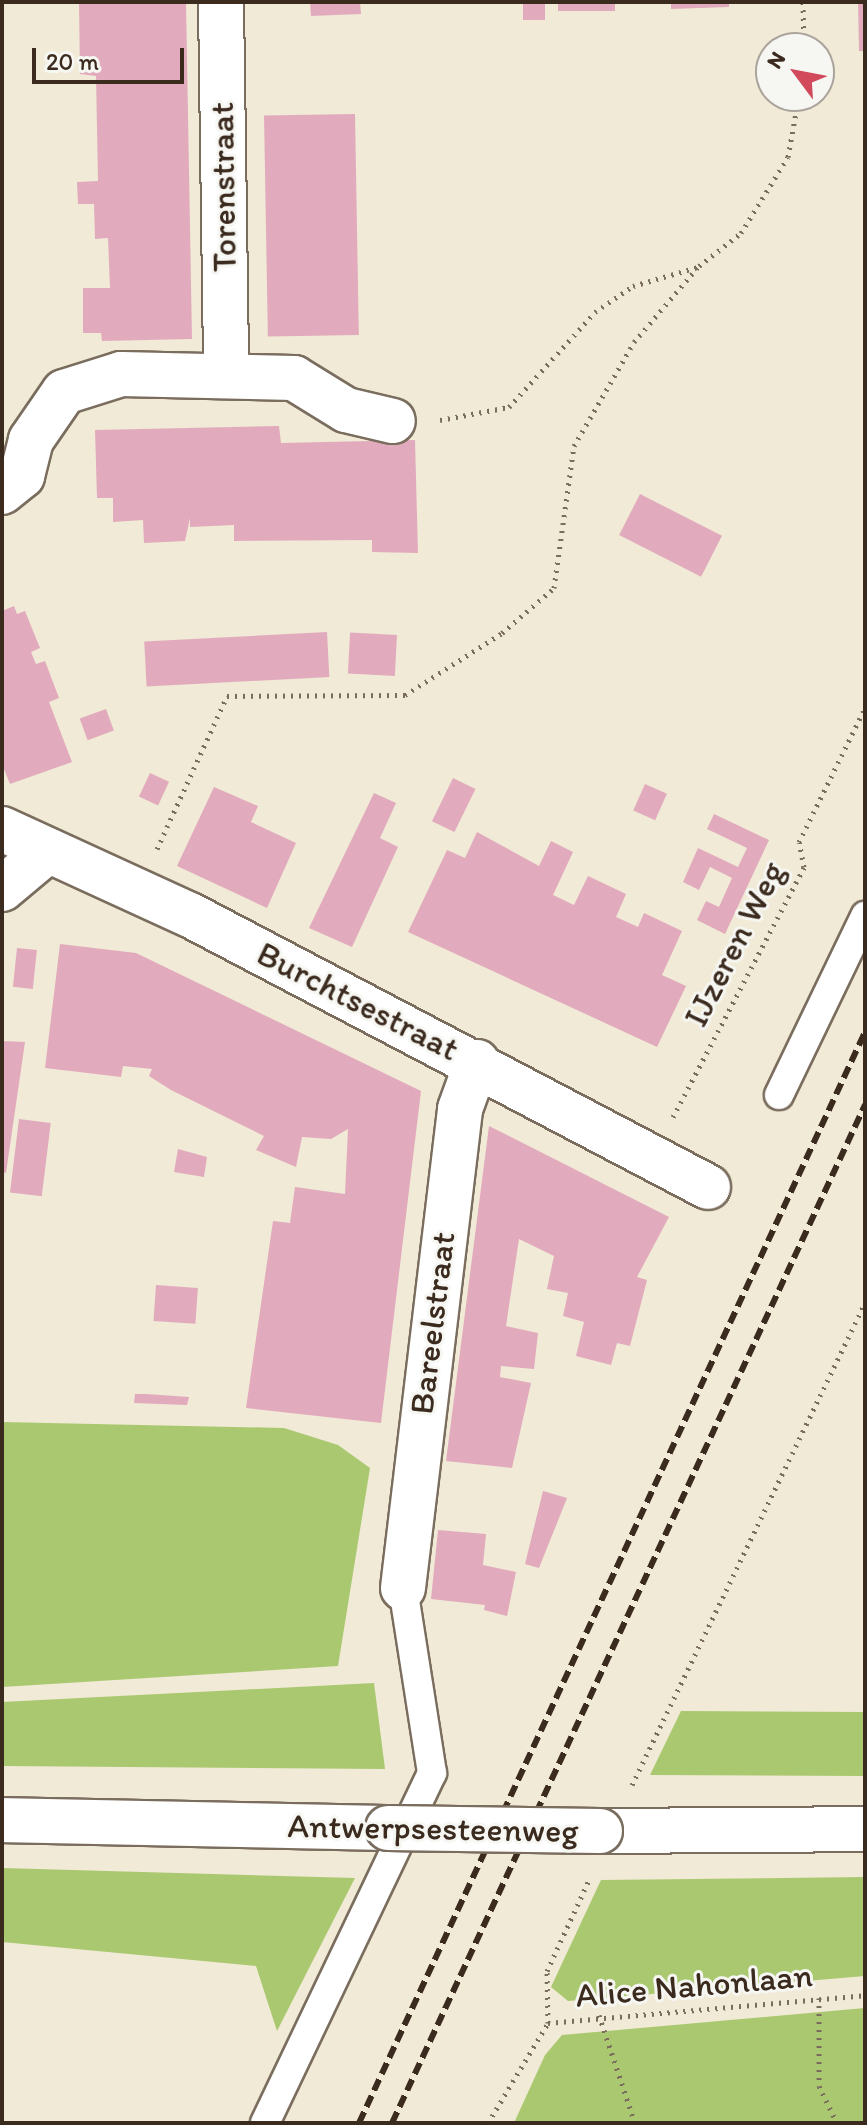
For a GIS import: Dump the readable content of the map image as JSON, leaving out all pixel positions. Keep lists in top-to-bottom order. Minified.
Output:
{"streets":{"street":["Torenstraat","Burchtsestraat","Bareelstraat","Antwerpsesteenweg"],"path":["IJzeren Weg","Alice Nahonlaan"]},"crossings":[["IJzeren Weg","Burchtsestraat"],["Burchtsestraat","Bareelstraat"]],"scale_bar":"20 m","north":"top left"}
